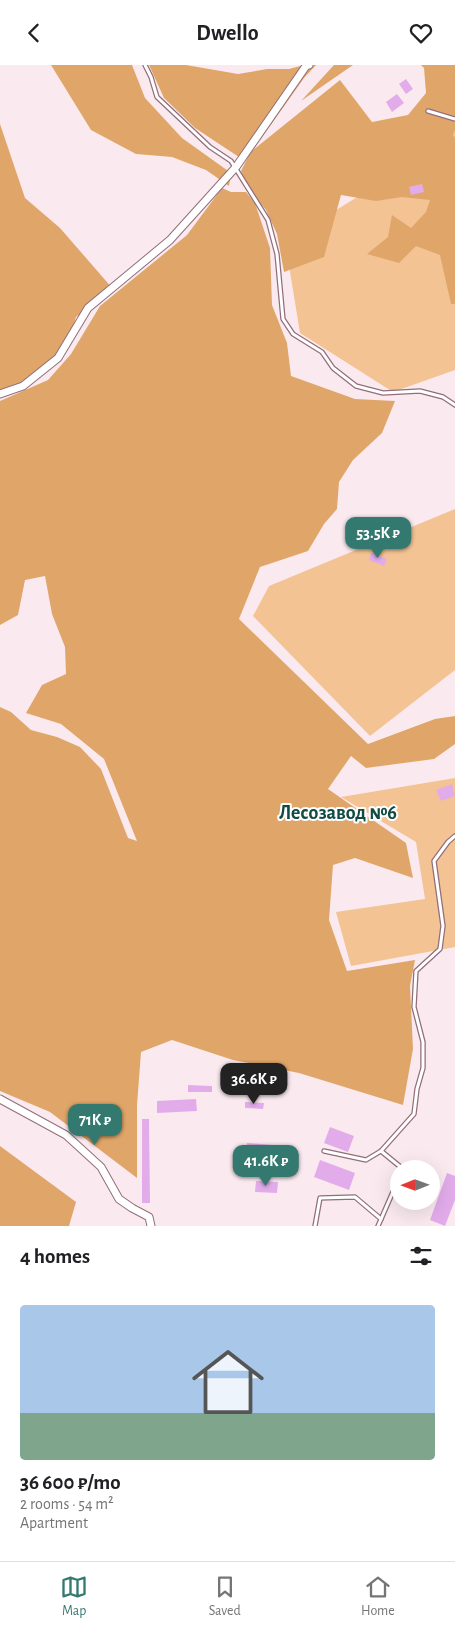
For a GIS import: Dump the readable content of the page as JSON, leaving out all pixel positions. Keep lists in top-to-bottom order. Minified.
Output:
{"districts":["Лесозавод №6"],"north":"left","page":{"header":"Dwello","price":["53.5K ₽","36.6K ₽","71K ₽","41.6K ₽"],"heading":"4 homes","list":[{"name":"36 600 ₽/mo","note":"2 rooms · 54 m² · Apartment"}],"tabs":["Map","Saved","Home"]}}
